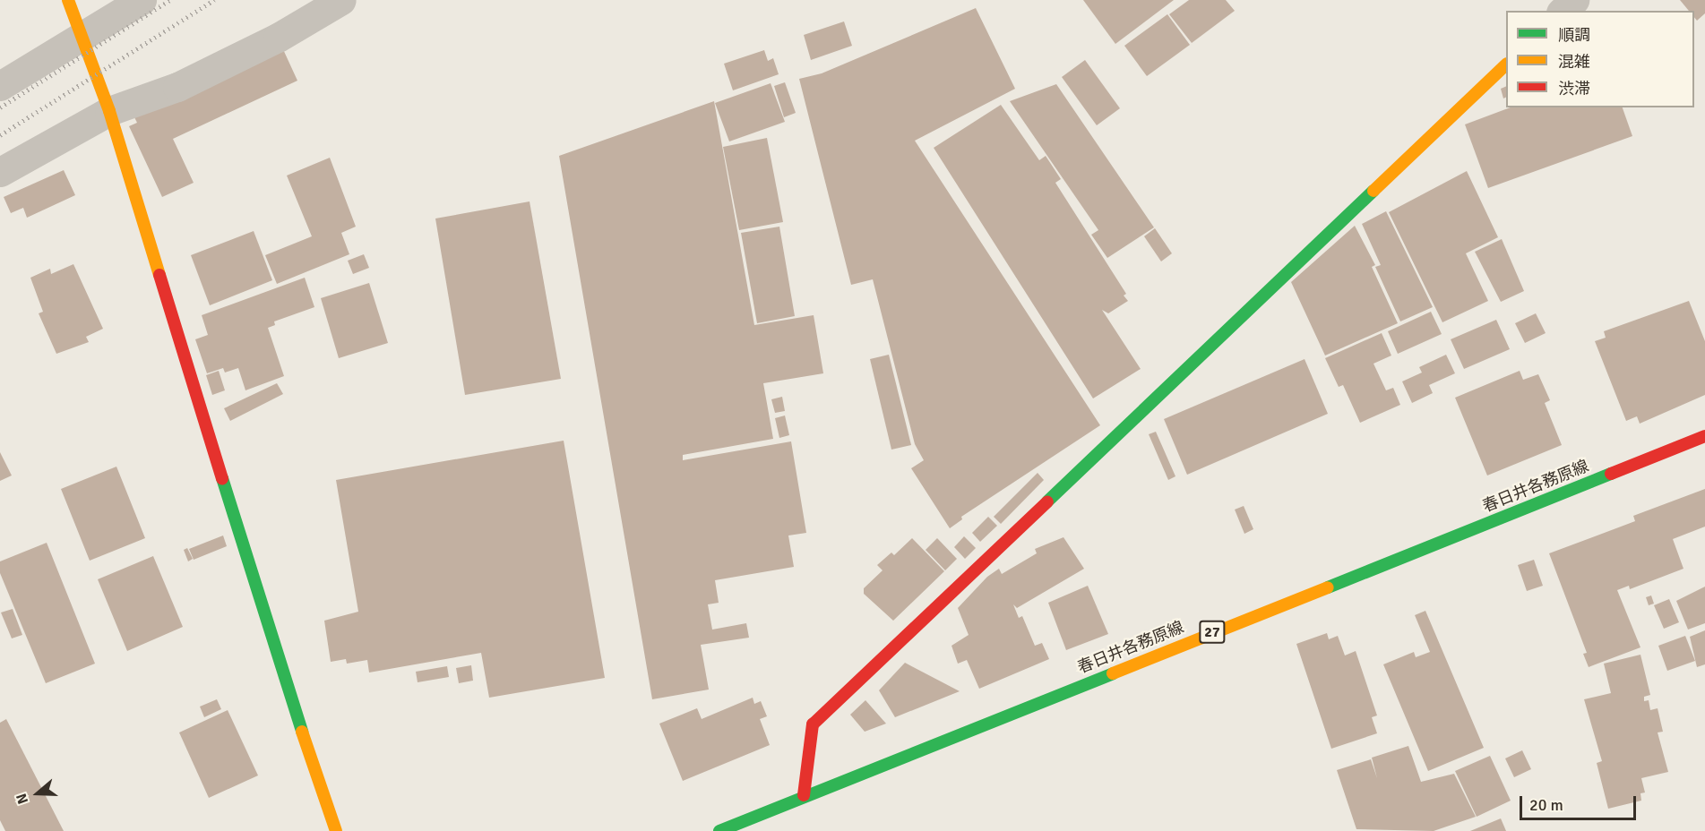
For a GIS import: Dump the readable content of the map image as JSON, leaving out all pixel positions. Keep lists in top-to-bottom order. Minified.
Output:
{"streets":{"street":["春日井各務原線","27"]},"legend":["順調","混雑","渋滞"],"scale_bar":"20 m","north":"left"}
